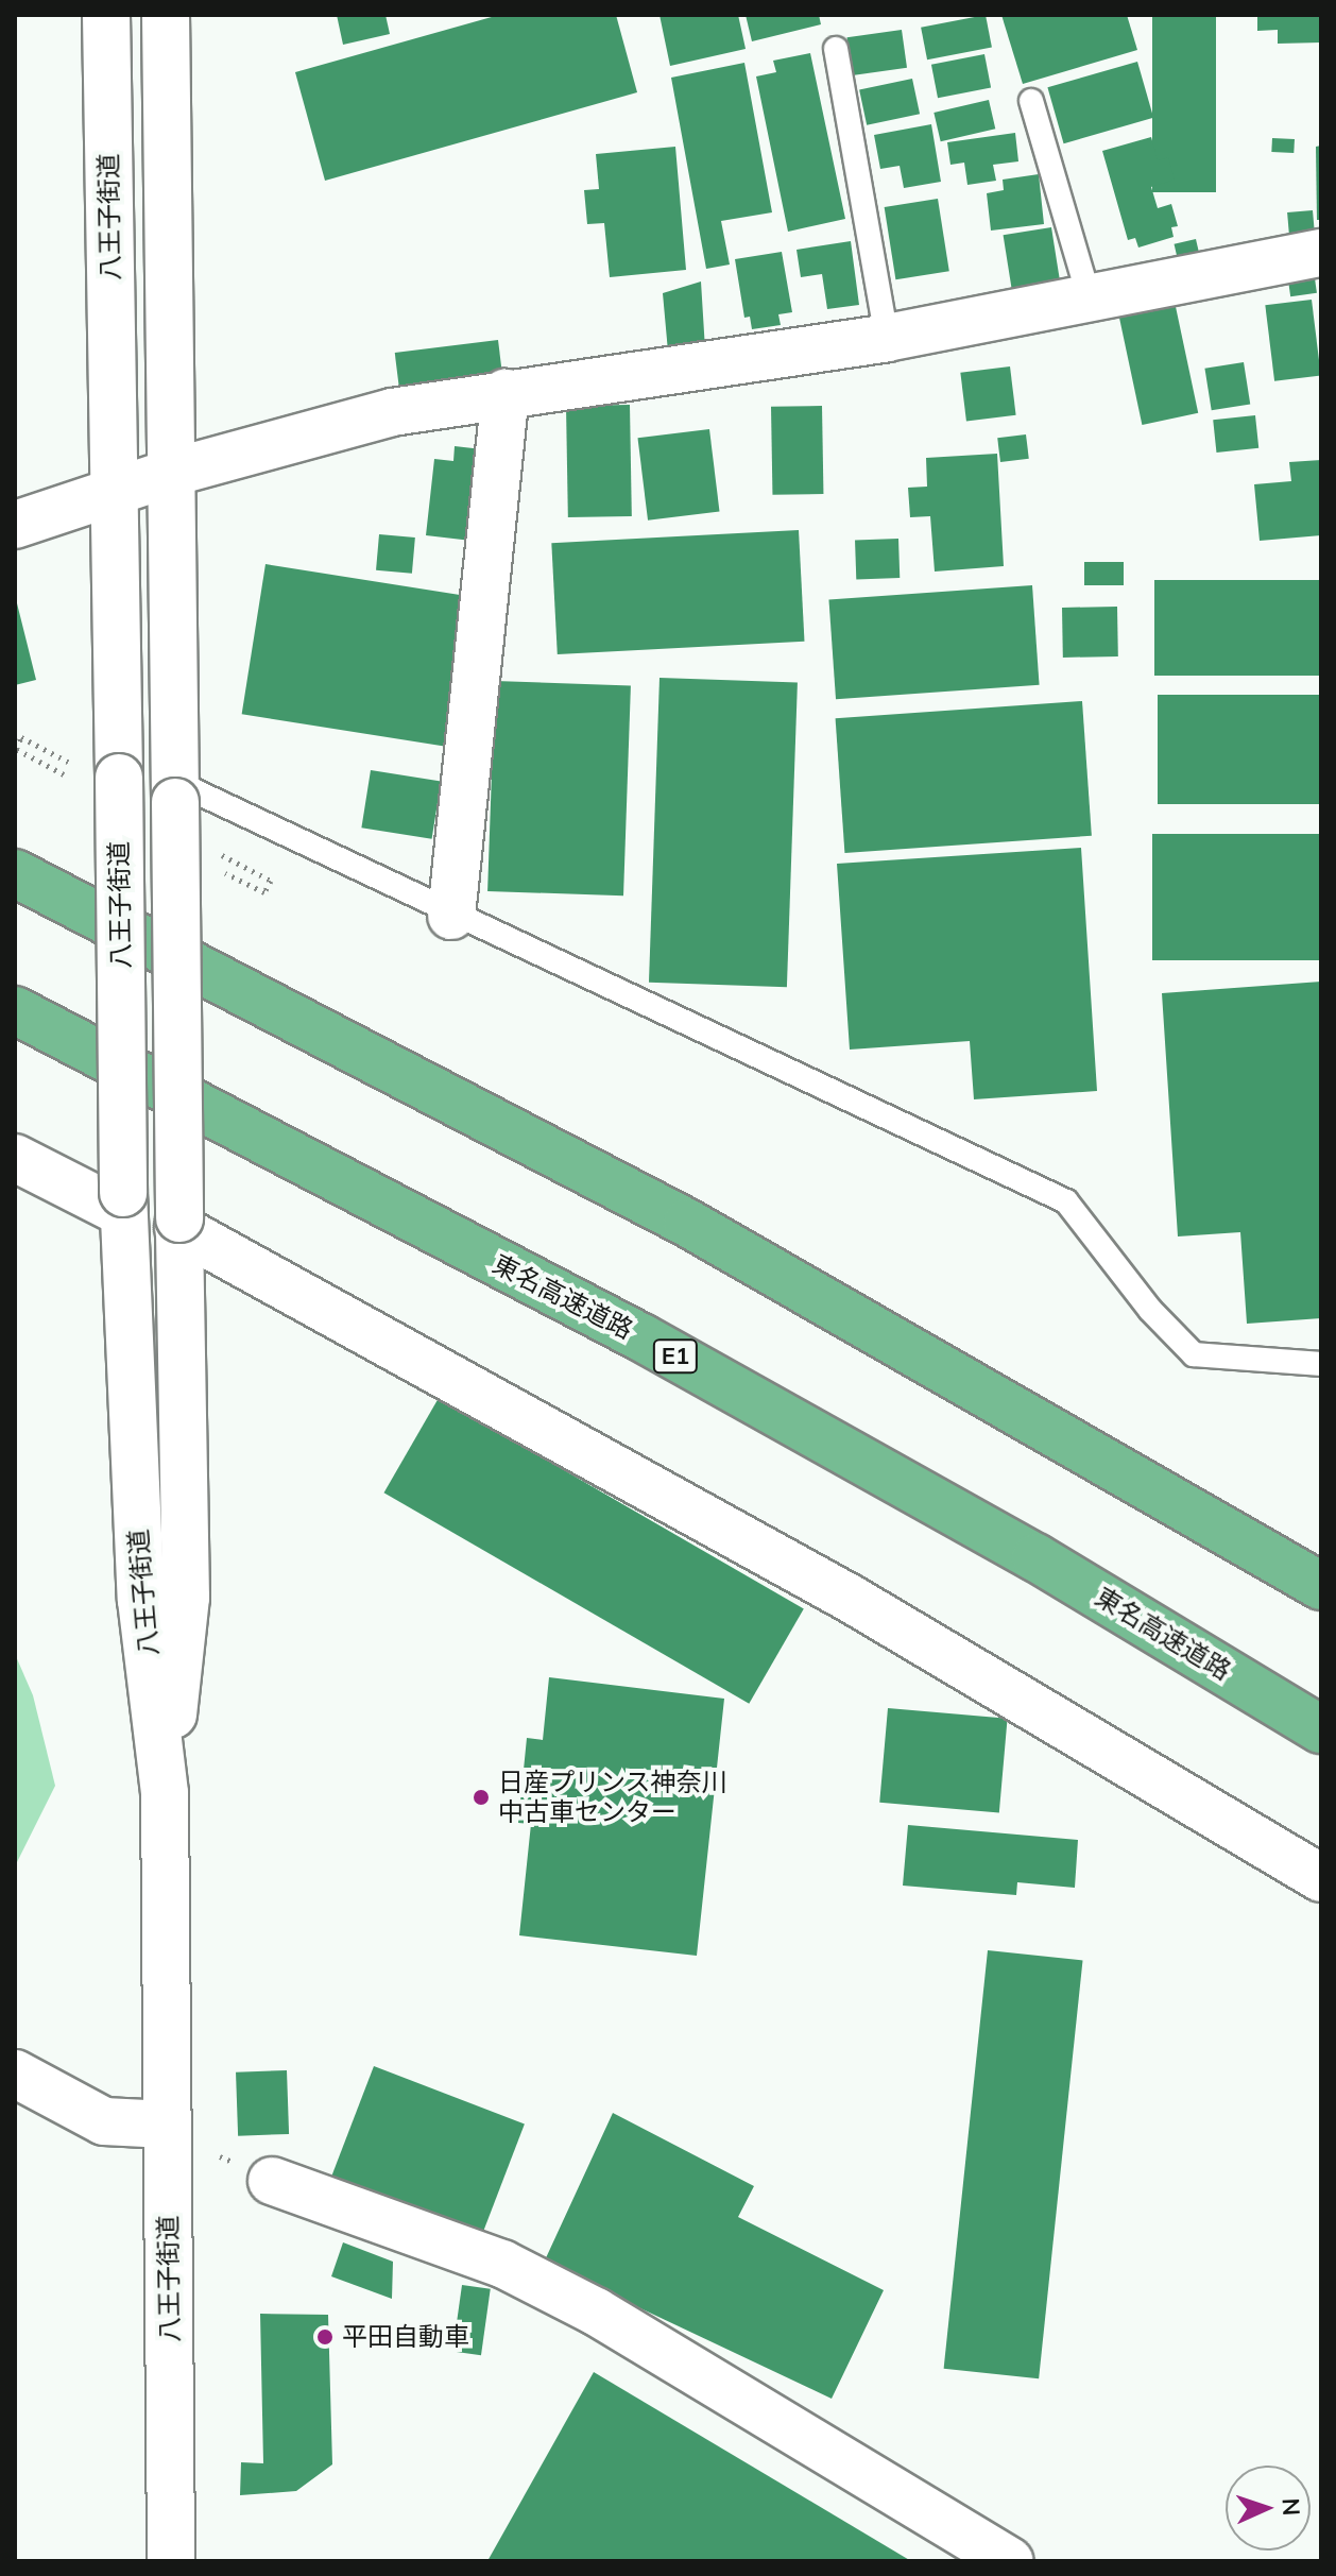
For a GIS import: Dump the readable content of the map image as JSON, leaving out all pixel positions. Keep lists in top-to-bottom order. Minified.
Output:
{"streets":{"highway":["東名高速道路","E1"],"street":["八王子街道"]},"places":["日産プリンス神奈川 中古車センター","平田自動車"],"north":"right"}
